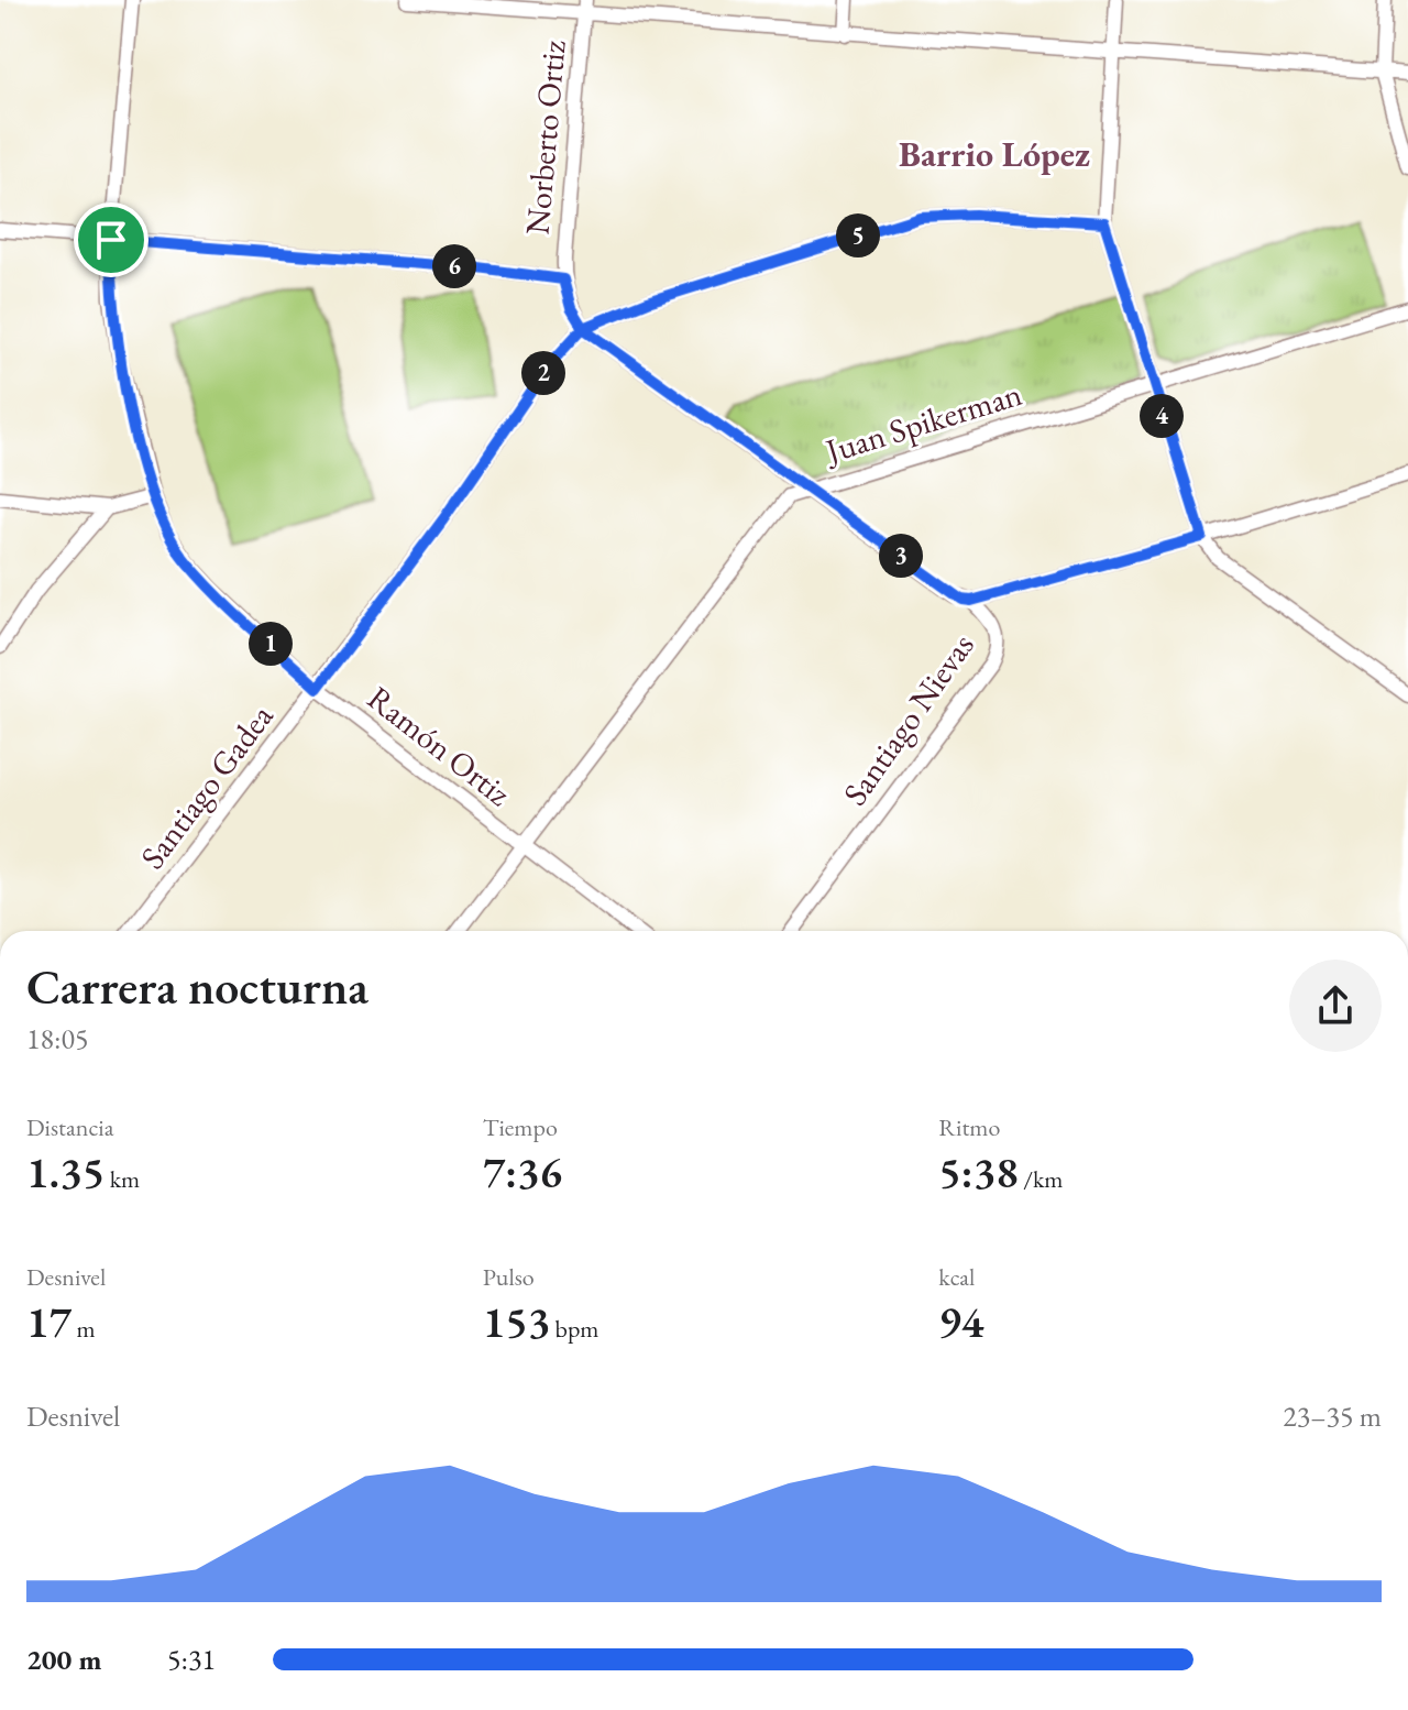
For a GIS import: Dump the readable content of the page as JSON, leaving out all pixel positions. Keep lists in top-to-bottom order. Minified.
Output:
{"streets":{"street":["Norberto Ortiz","Juan Spikerman","Santiago Nievas","Ramón Ortiz","Santiago Gadea"]},"crossings":[["Juan Spikerman","Ramón Ortiz"],["Ramón Ortiz","Santiago Gadea"]],"districts":["Barrio López"],"page":{"pins":["5","6","2","4","3","1"],"heading":["Carrera nocturna","18:05"],"stats":[["Distancia","1.35 km"],["Tiempo","7:36"],["Ritmo","5:38 /km"],["Desnivel","17 m"],["Pulso","153 bpm"],["kcal","94"]],"chart":["Desnivel","23–35 m"],"list":[{"name":"200 m","note":"5:31"}]}}
